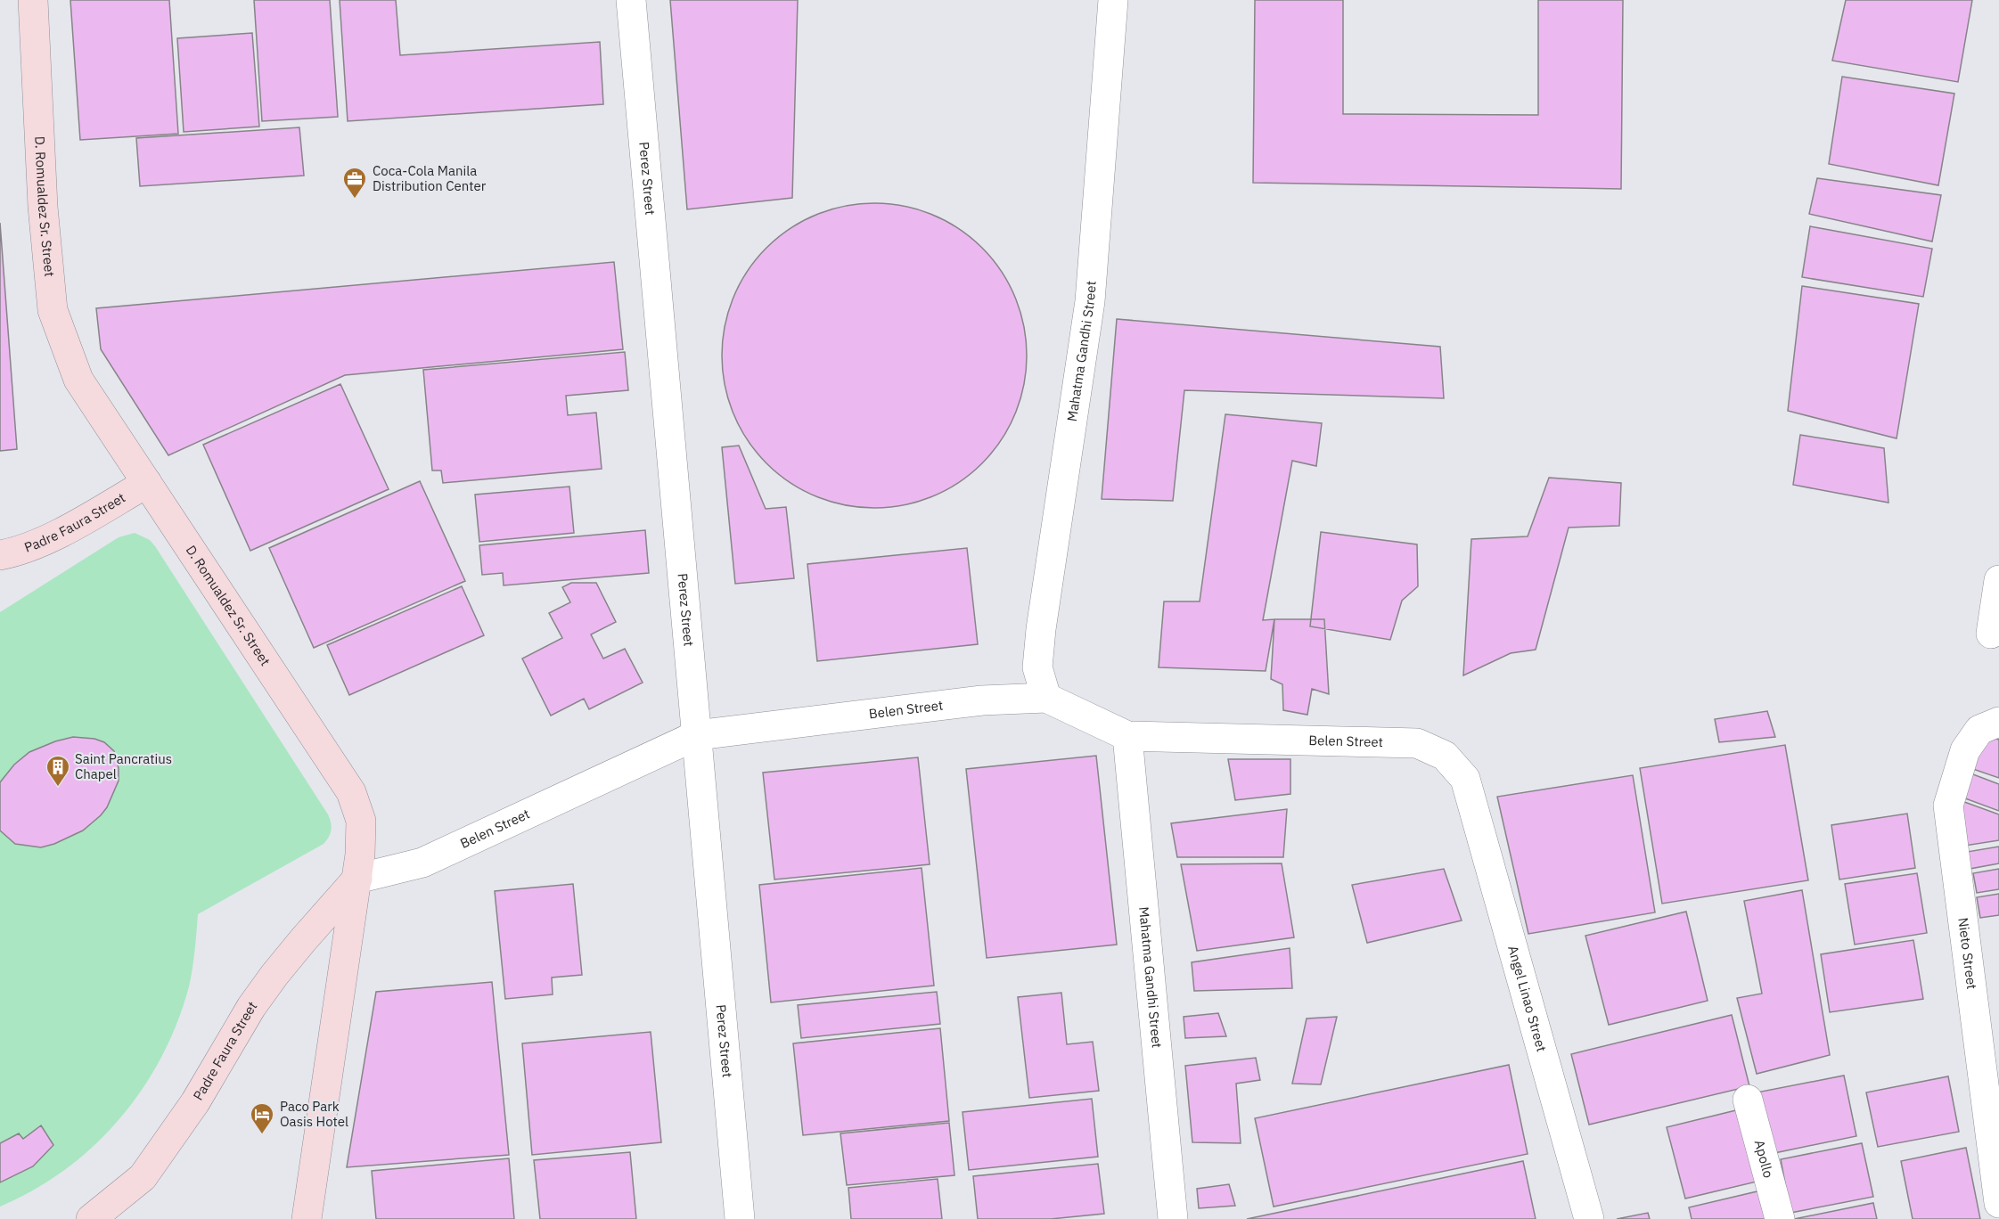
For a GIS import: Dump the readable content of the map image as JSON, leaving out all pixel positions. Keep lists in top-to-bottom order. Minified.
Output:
{"streets":{"main road":["D. Romualdez Sr. Street","Padre Faura Street"],"street":["Perez Street","Mahatma Gandhi Street","Belen Street","Nieto Street","Angel Linao Street","Apollo"]},"crossings":[["Perez Street","Belen Street"],["D. Romualdez Sr. Street","Padre Faura Street"],["D. Romualdez Sr. Street","Belen Street"],["Mahatma Gandhi Street","Belen Street"],["Padre Faura Street","Belen Street"],["Belen Street","Angel Linao Street"]],"places":{"office":["Coca-Cola Manila Distribution Center"],"building":["Saint Pancratius Chapel"],"hotel":["Paco Park Oasis Hotel"]}}
